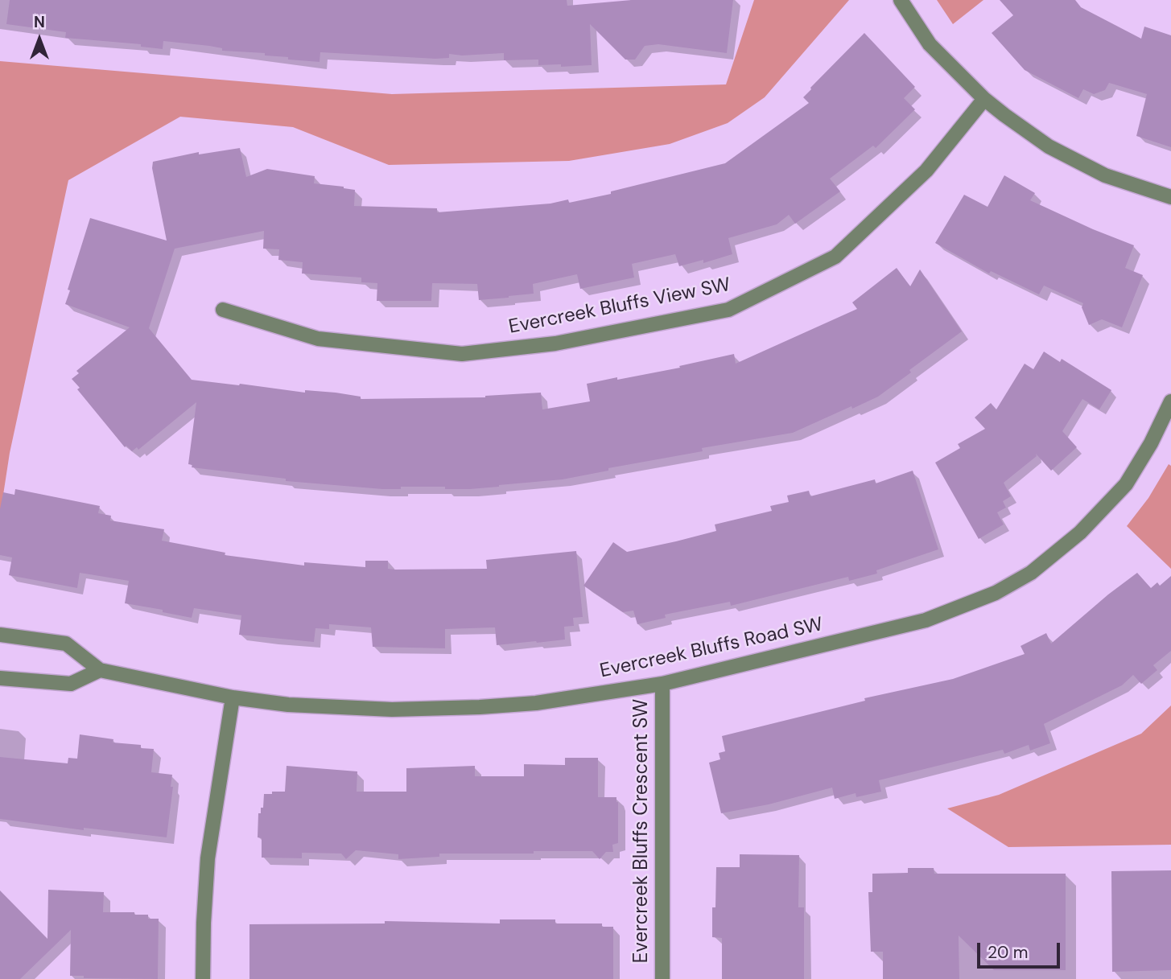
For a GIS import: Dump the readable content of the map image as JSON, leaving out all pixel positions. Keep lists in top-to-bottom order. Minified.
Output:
{"streets":{"street":["Evercreek Bluffs View SW","Evercreek Bluffs Road SW","Evercreek Bluffs Crescent SW"]},"crossings":[["Evercreek Bluffs Road SW","Evercreek Bluffs Crescent SW"]],"scale_bar":"20 m","north":"top"}
